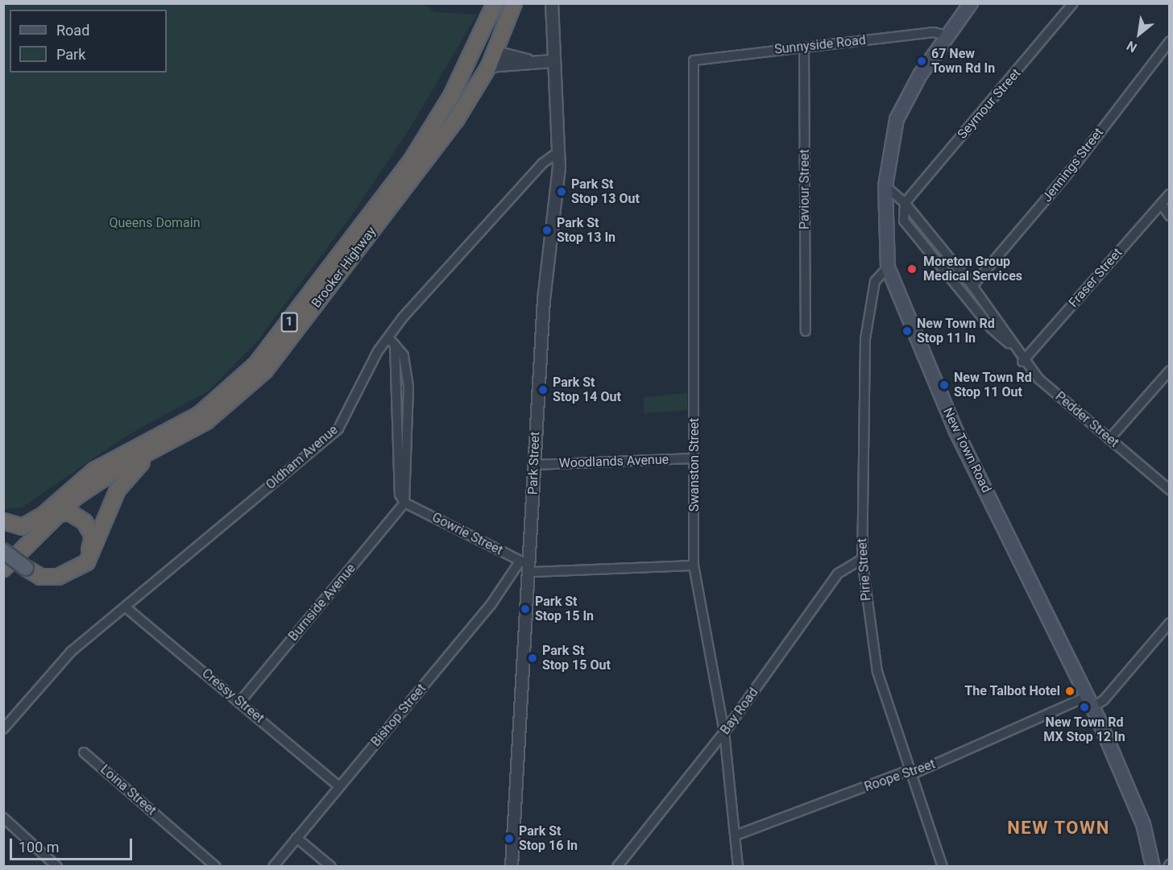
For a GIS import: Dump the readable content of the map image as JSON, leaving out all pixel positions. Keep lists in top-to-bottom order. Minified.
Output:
{"streets":{"highway":["Brooker Highway","1"],"main road":["New Town Road"],"street":["Sunnyside Road","Seymour Street","Jennings Street","Paviour Street","Fraser Street","Pedder Street","Oldham Avenue","Woodlands Avenue","Park Street","Swanston Street","Gowrie Street","Pirie Street","Burnside Avenue","Cressy Street","Bay Road","Bishop Street","Roope Street","Loina Street"]},"crossings":[["Sunnyside Road","Paviour Street"],["Sunnyside Road","New Town Road"],["Sunnyside Road","Swanston Street"],["Seymour Street","Pedder Street"],["Jennings Street","Pedder Street"],["Fraser Street","Pedder Street"],["Pedder Street","New Town Road"],["New Town Road","Pirie Street"],["New Town Road","Roope Street"],["Oldham Avenue","Park Street"],["Oldham Avenue","Cressy Street"],["Woodlands Avenue","Park Street"],["Woodlands Avenue","Swanston Street"],["Park Street","Gowrie Street"],["Park Street","Bishop Street"],["Swanston Street","Bay Road"],["Swanston Street","Roope Street"],["Gowrie Street","Burnside Avenue"],["Gowrie Street","Bishop Street"],["Pirie Street","Bay Road"],["Pirie Street","Roope Street"],["Burnside Avenue","Cressy Street"],["Cressy Street","Bishop Street"]],"districts":["NEW TOWN"],"parks":["Queens Domain"],"places":["67 New Town Rd In","Park St Stop 13 Out","Park St Stop 13 In","Moreton Group Medical Services","New Town Rd Stop 11 In","New Town Rd Stop 11 Out","Park St Stop 14 Out","Park St Stop 15 In","Park St Stop 15 Out","The Talbot Hotel","New Town Rd MX Stop 12 In","Park St Stop 16 In"],"legend":["Road","Park"],"scale_bar":"100 m","north":"bottom left"}
